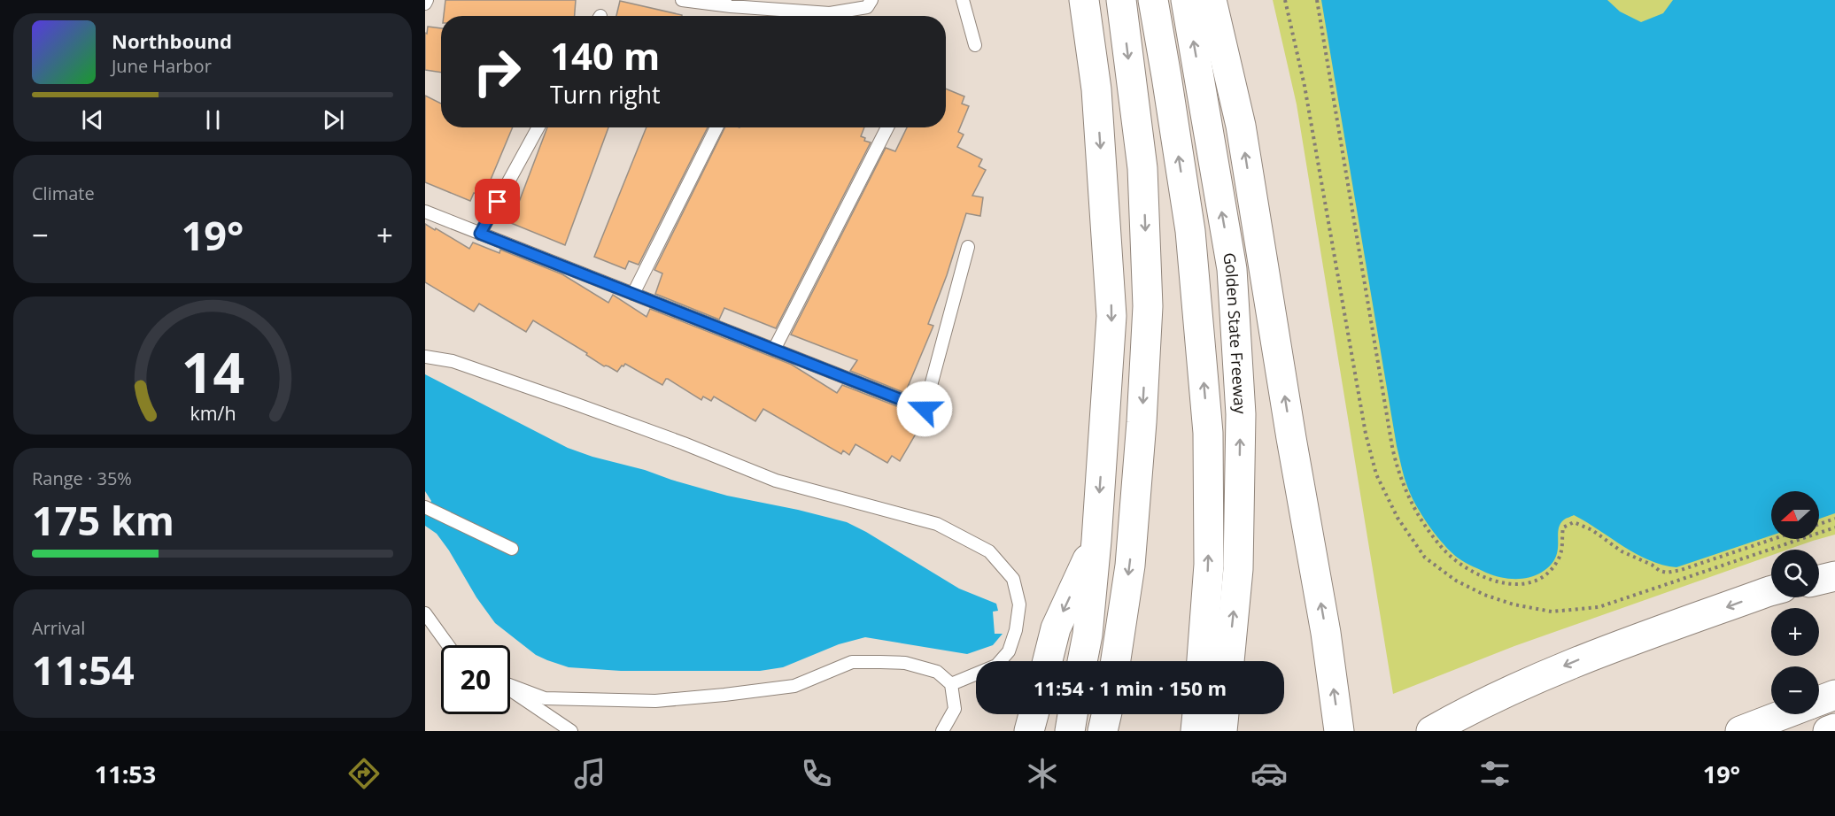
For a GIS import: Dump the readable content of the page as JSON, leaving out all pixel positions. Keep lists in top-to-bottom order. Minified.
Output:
{"streets":{"highway":["Golden State Freeway"]},"north":"left","page":{"turn":["140 m","Turn right"],"song":["Northbound","June Harbor"],"tile":["Climate",["Range · 35%","175 km"],["Arrival","11:54"]],"heat":["−","19°","+"],"map_buttons":["+","−"],"limit":"20","trip":"11:54 · 1 min · 150 m","tabs":["11:53","19°"],"gauge":["14","km/h"]}}
